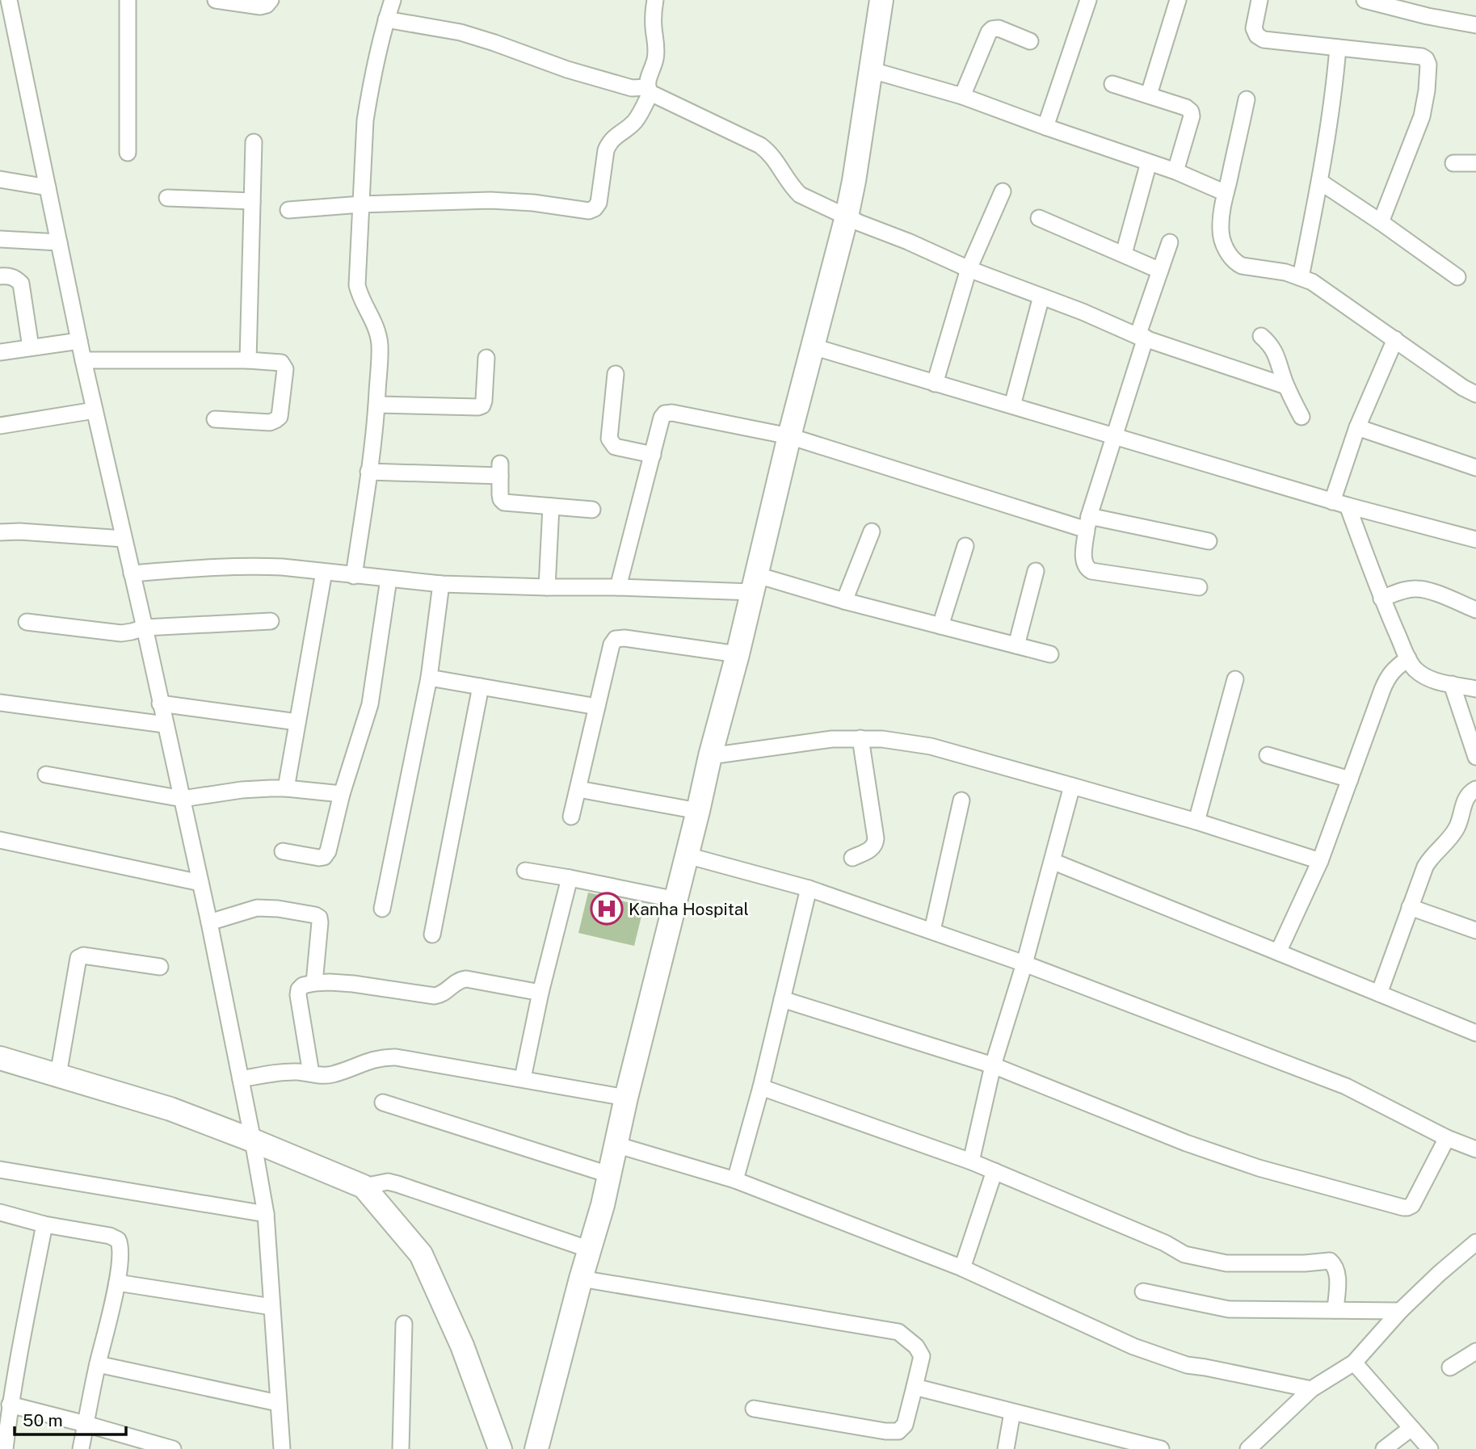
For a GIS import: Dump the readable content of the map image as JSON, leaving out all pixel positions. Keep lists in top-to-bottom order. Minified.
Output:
{"places":{"hospital":["Kanha Hospital"]},"scale_bar":"50 m"}
